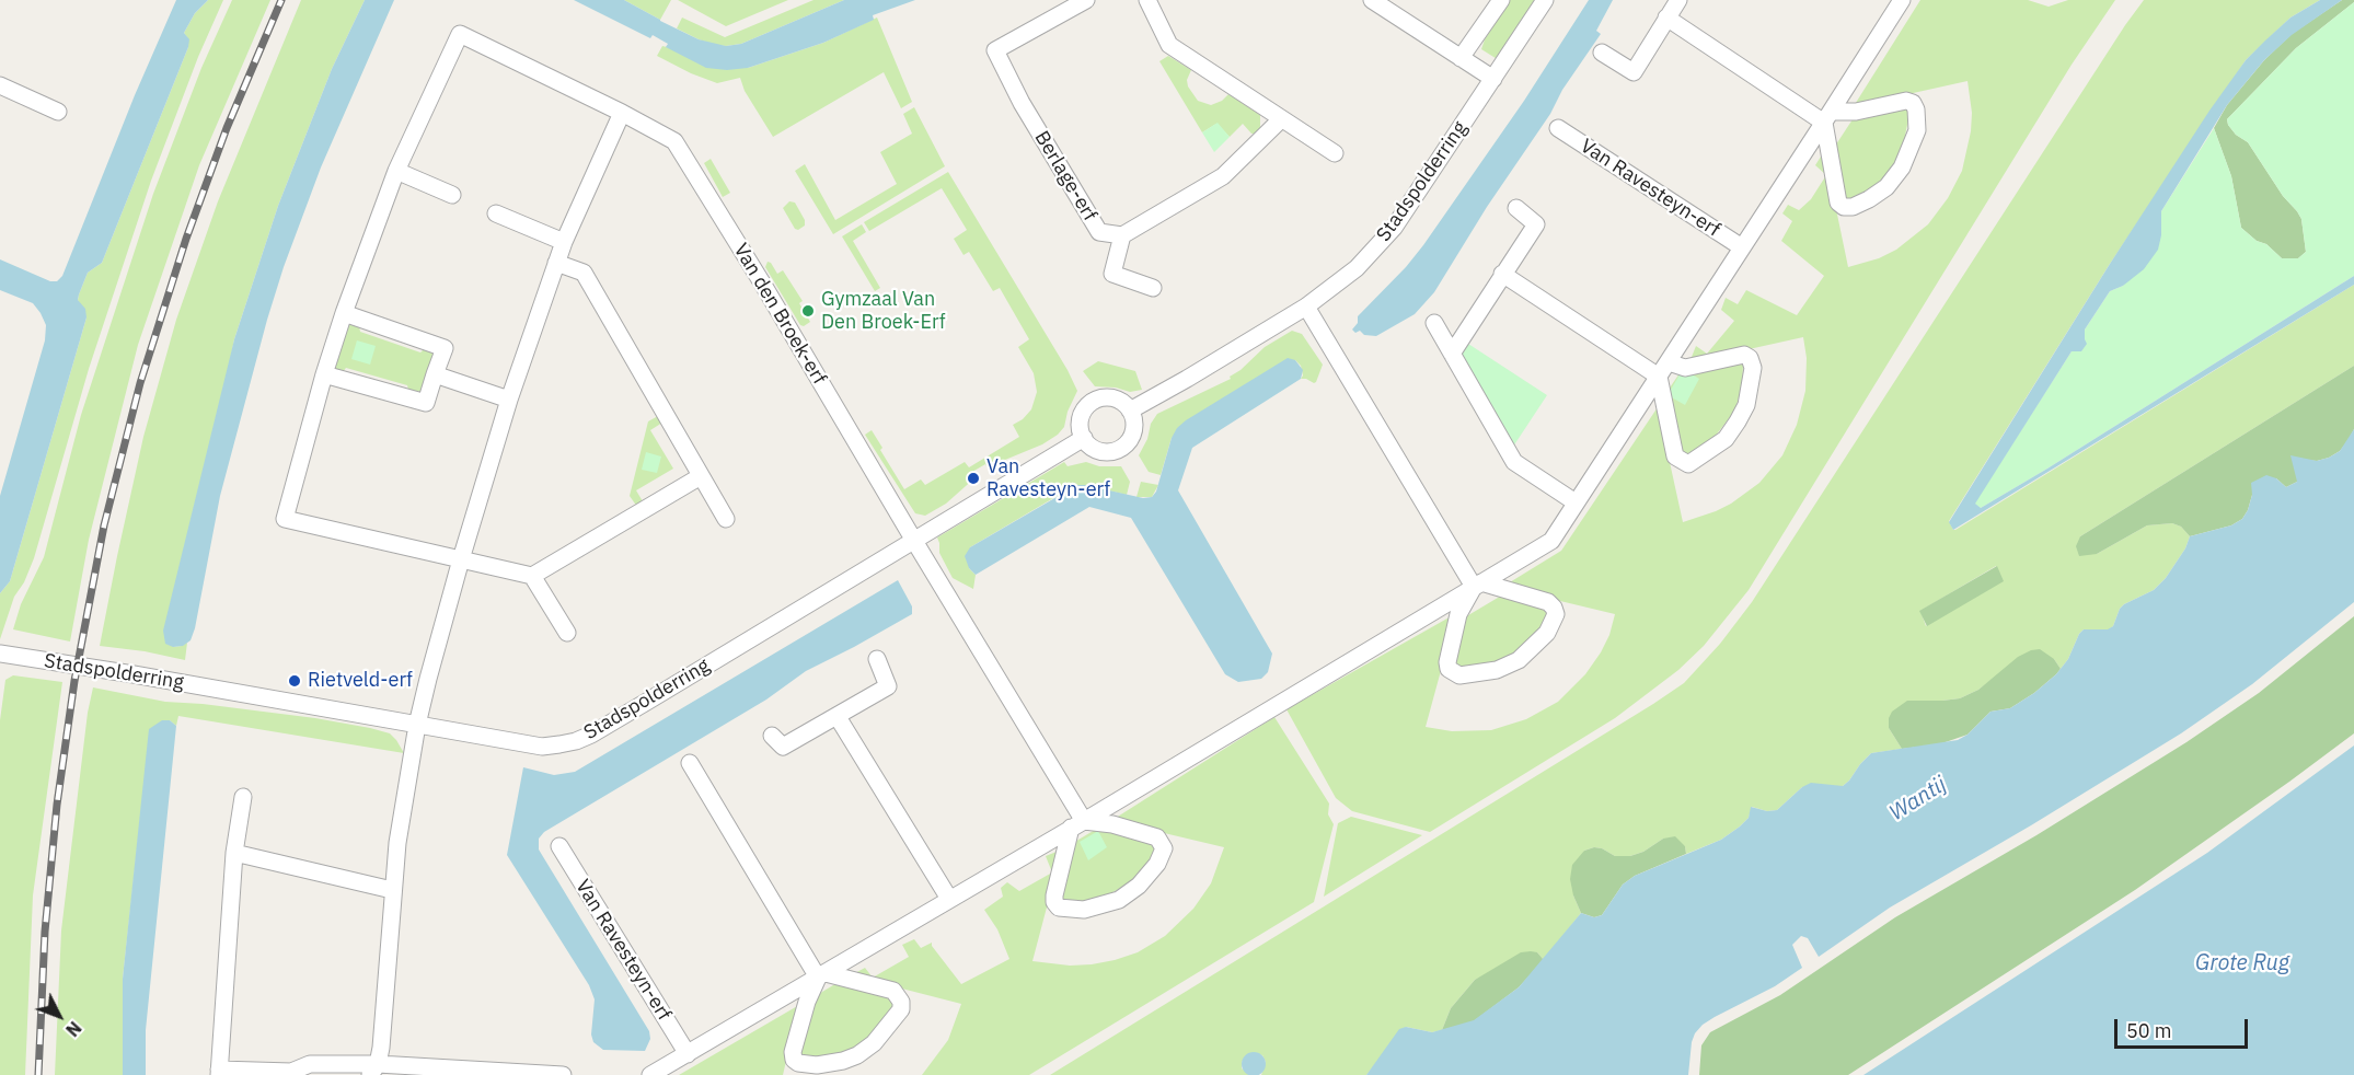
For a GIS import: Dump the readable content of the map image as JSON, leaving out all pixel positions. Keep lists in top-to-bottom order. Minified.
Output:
{"streets":{"street":["Berlage-erf","Stadspolderring","Van Ravesteyn-erf","Van den Broek-erf"]},"crossings":[["Stadspolderring","Van den Broek-erf"]],"water":["Wantij","Grote Rug"],"places":["Gymzaal Van Den Broek-Erf","Van Ravesteyn-erf","Rietveld-erf"],"scale_bar":"50 m","north":"bottom right"}
